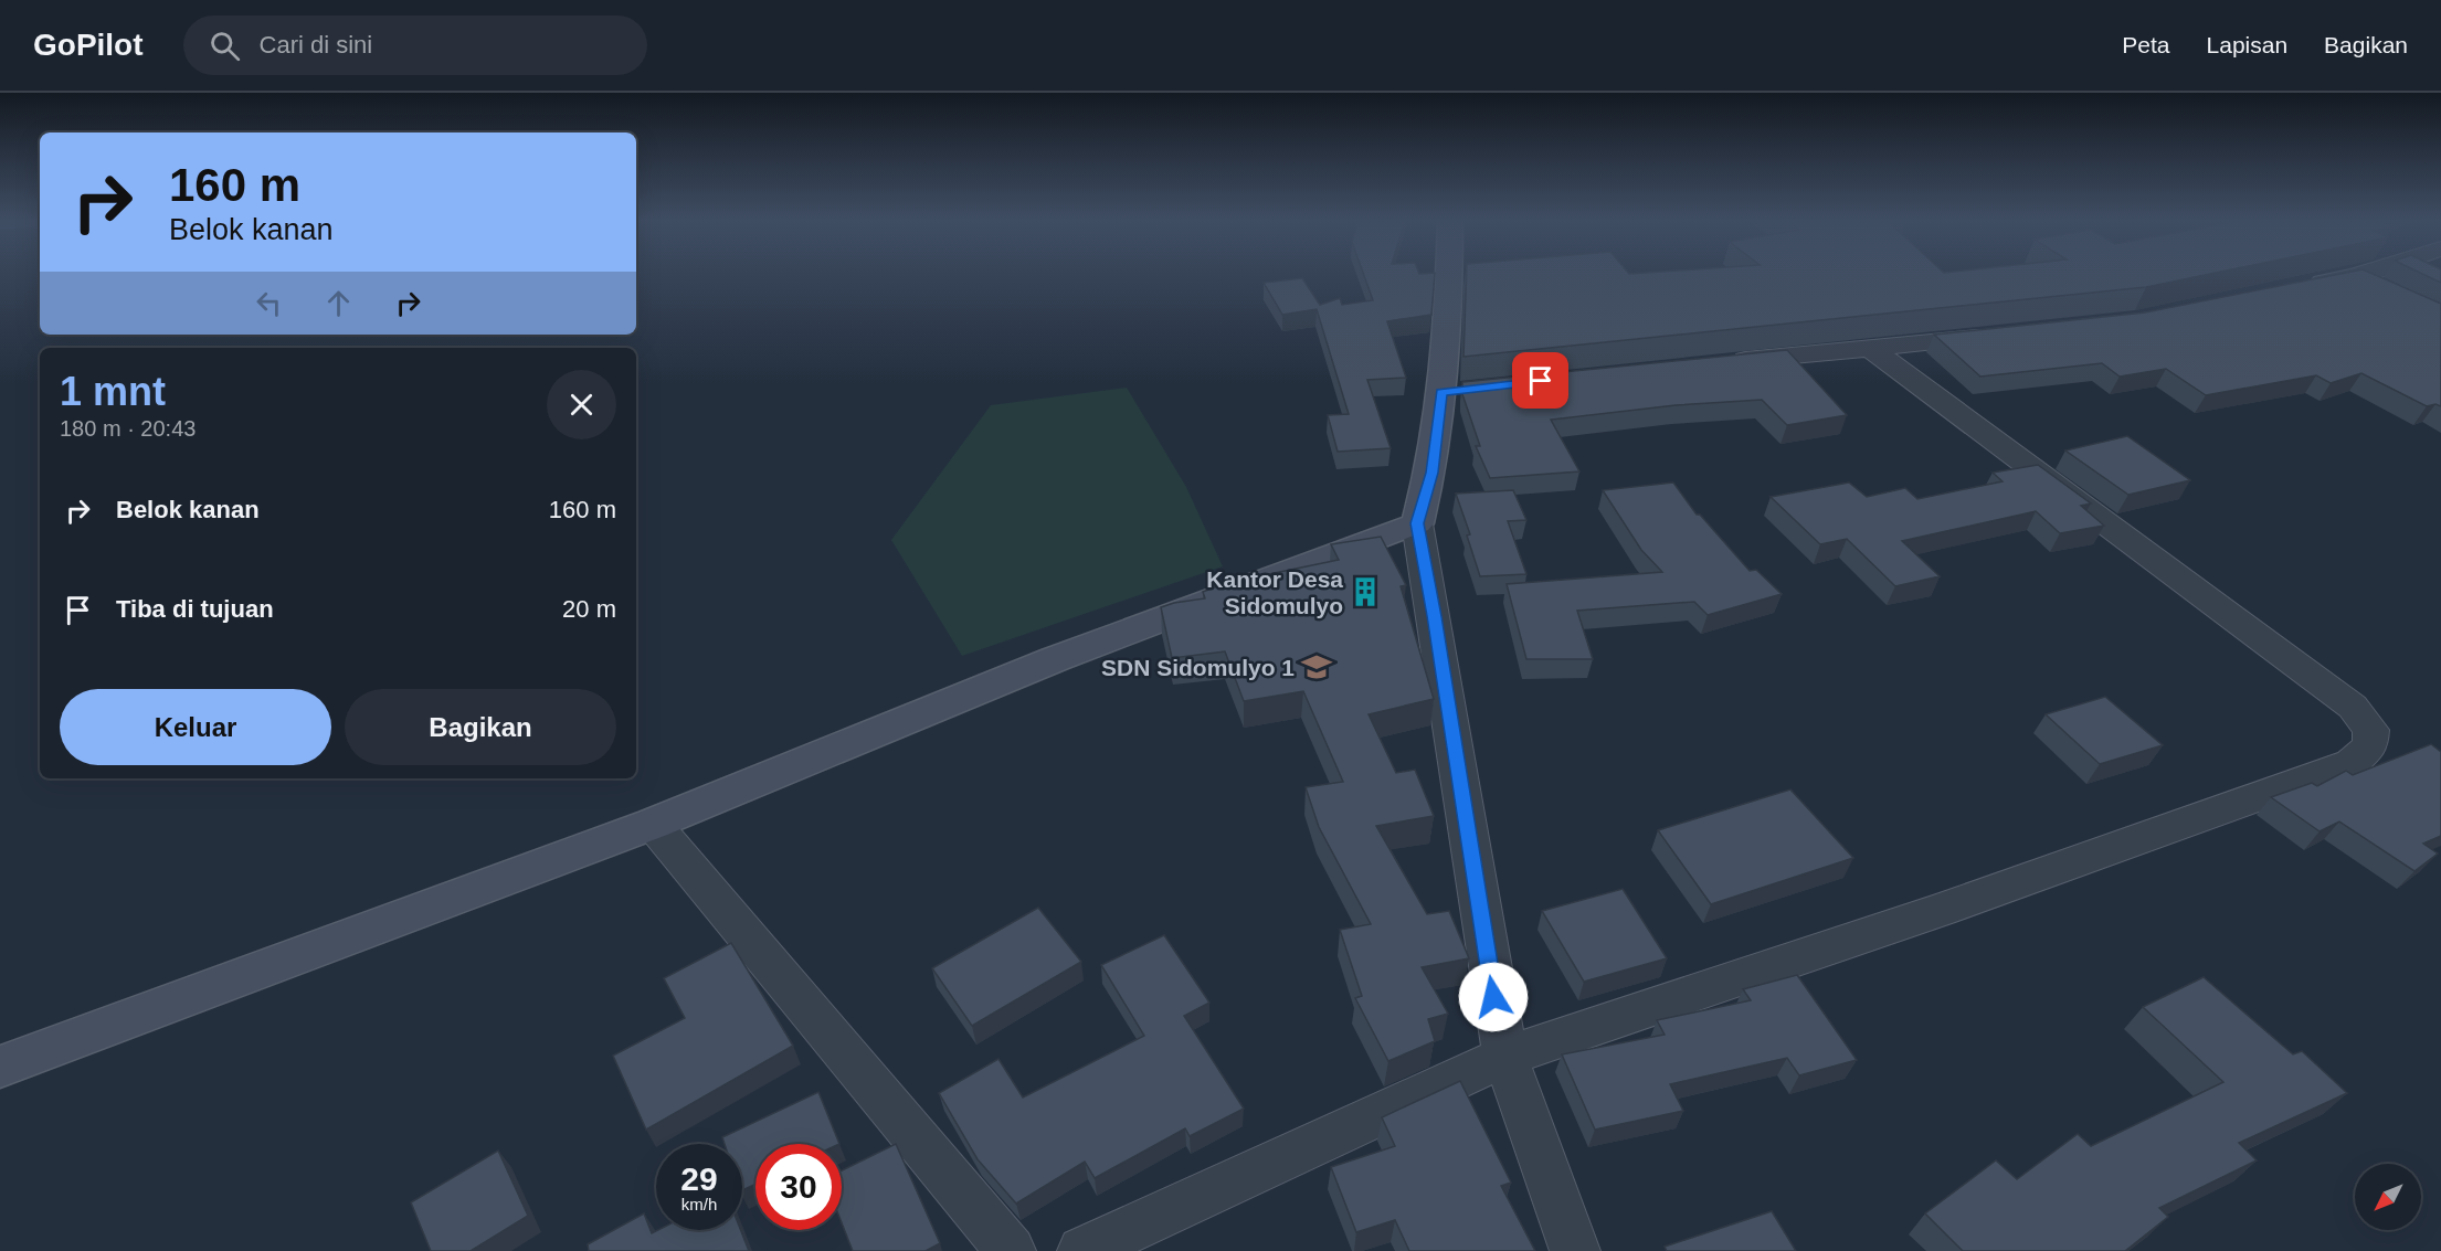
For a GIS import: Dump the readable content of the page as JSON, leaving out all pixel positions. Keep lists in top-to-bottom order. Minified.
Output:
{"places":{"building":["Kantor Desa Sidomulyo"],"school or university":["SDN Sidomulyo 1"]},"north":"bottom left","page":{"header":"GoPilot","search":"Cari di sini","nav":["Peta","Lapisan","Bagikan"],"turn":["160 m","Belok kanan"],"heading":["1 mnt","180 m · 20:43"],"list":[{"name":"Belok kanan","value":"160 m"},{"name":"Tiba di tujuan","value":"20 m"}],"buttons":["Keluar","Bagikan"],"speed":"29 km/h","limit":"30"}}
